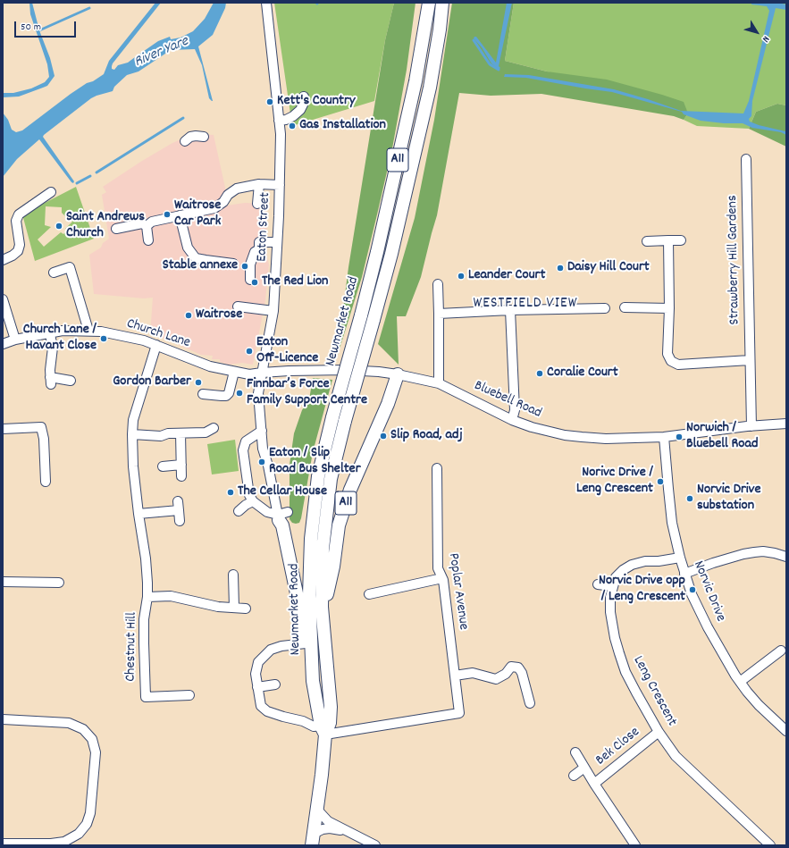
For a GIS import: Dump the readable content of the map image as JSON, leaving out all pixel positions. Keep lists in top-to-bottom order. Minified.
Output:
{"streets":{"highway":["A11","Newmarket Road"],"street":["Eaton Street","Strawberry Hill Gardens","Church Lane","Bluebell Road","Poplar Avenue","Norvic Drive","Chestnut Hill","Leng Crescent","Bek Close"]},"crossings":[["A11","Newmarket Road"],["A11","Bluebell Road"],["Eaton Street","Church Lane"],["Eaton Street","Bluebell Road"],["Strawberry Hill Gardens","Bluebell Road"],["Newmarket Road","Poplar Avenue"],["Church Lane","Bluebell Road"],["Church Lane","Chestnut Hill"],["Bluebell Road","Norvic Drive"],["Norvic Drive","Leng Crescent"],["Leng Crescent","Bek Close"]],"districts":["WESTFIELD VIEW"],"water":["River Yare"],"places":["Kett's Country","Gas Installation","Waitrose Car Park","Saint Andrews Church","Stable annexe","Daisy Hill Court","Leander Court","The Red Lion","Waitrose","Church Lane / Havant Close","Eaton Off-Licence","Coralie Court","Gordon Barber","Finnbar’s Force Family Support Centre","Slip Road, adj","Norwich / Bluebell Road","Eaton / Slip Road Bus Shelter","Norivc Drive / Leng Crescent","The Cellar House","Norvic Drive substation","Norvic Drive opp / Leng Crescent"],"scale_bar":"50 m","north":"bottom right"}
